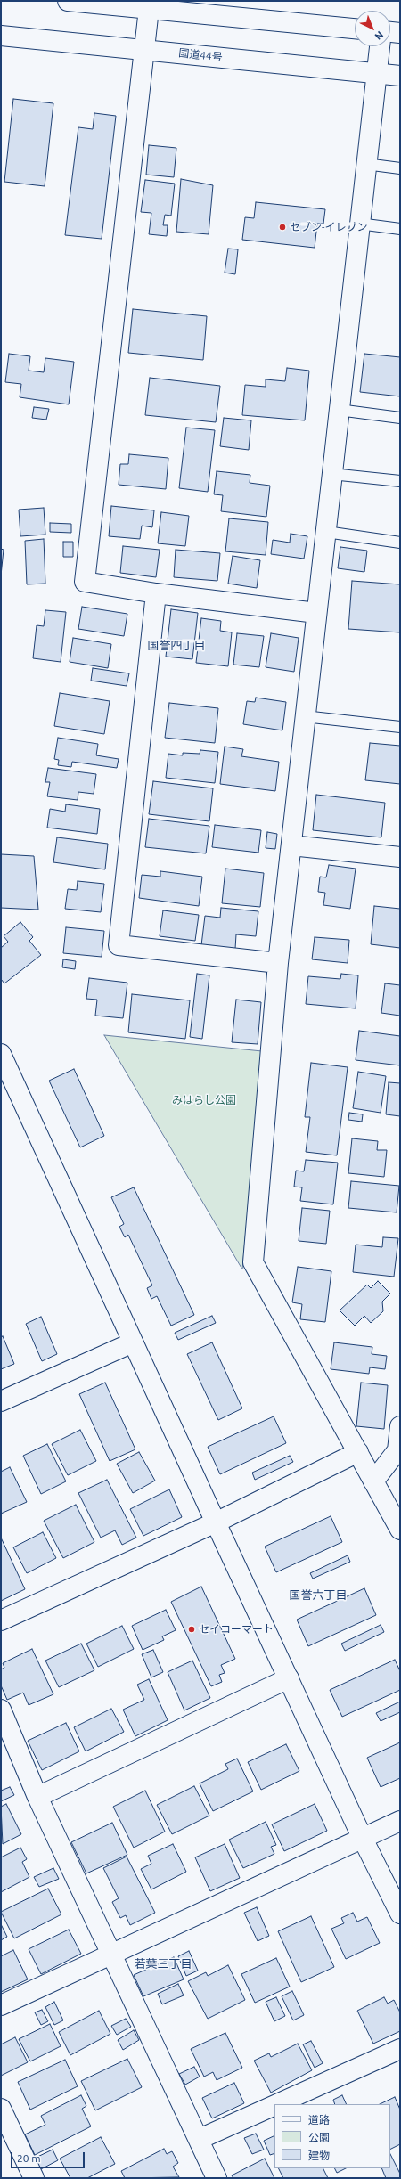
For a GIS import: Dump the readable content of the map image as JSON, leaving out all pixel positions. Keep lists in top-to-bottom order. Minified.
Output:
{"streets":{"main road":["国道44号"]},"districts":["国誉四丁目","国誉六丁目","若葉三丁目"],"parks":["みはらし公園"],"places":["セブン-イレブン","セイコーマート"],"legend":["道路","公園","建物"],"scale_bar":"20 m","north":"bottom right"}
